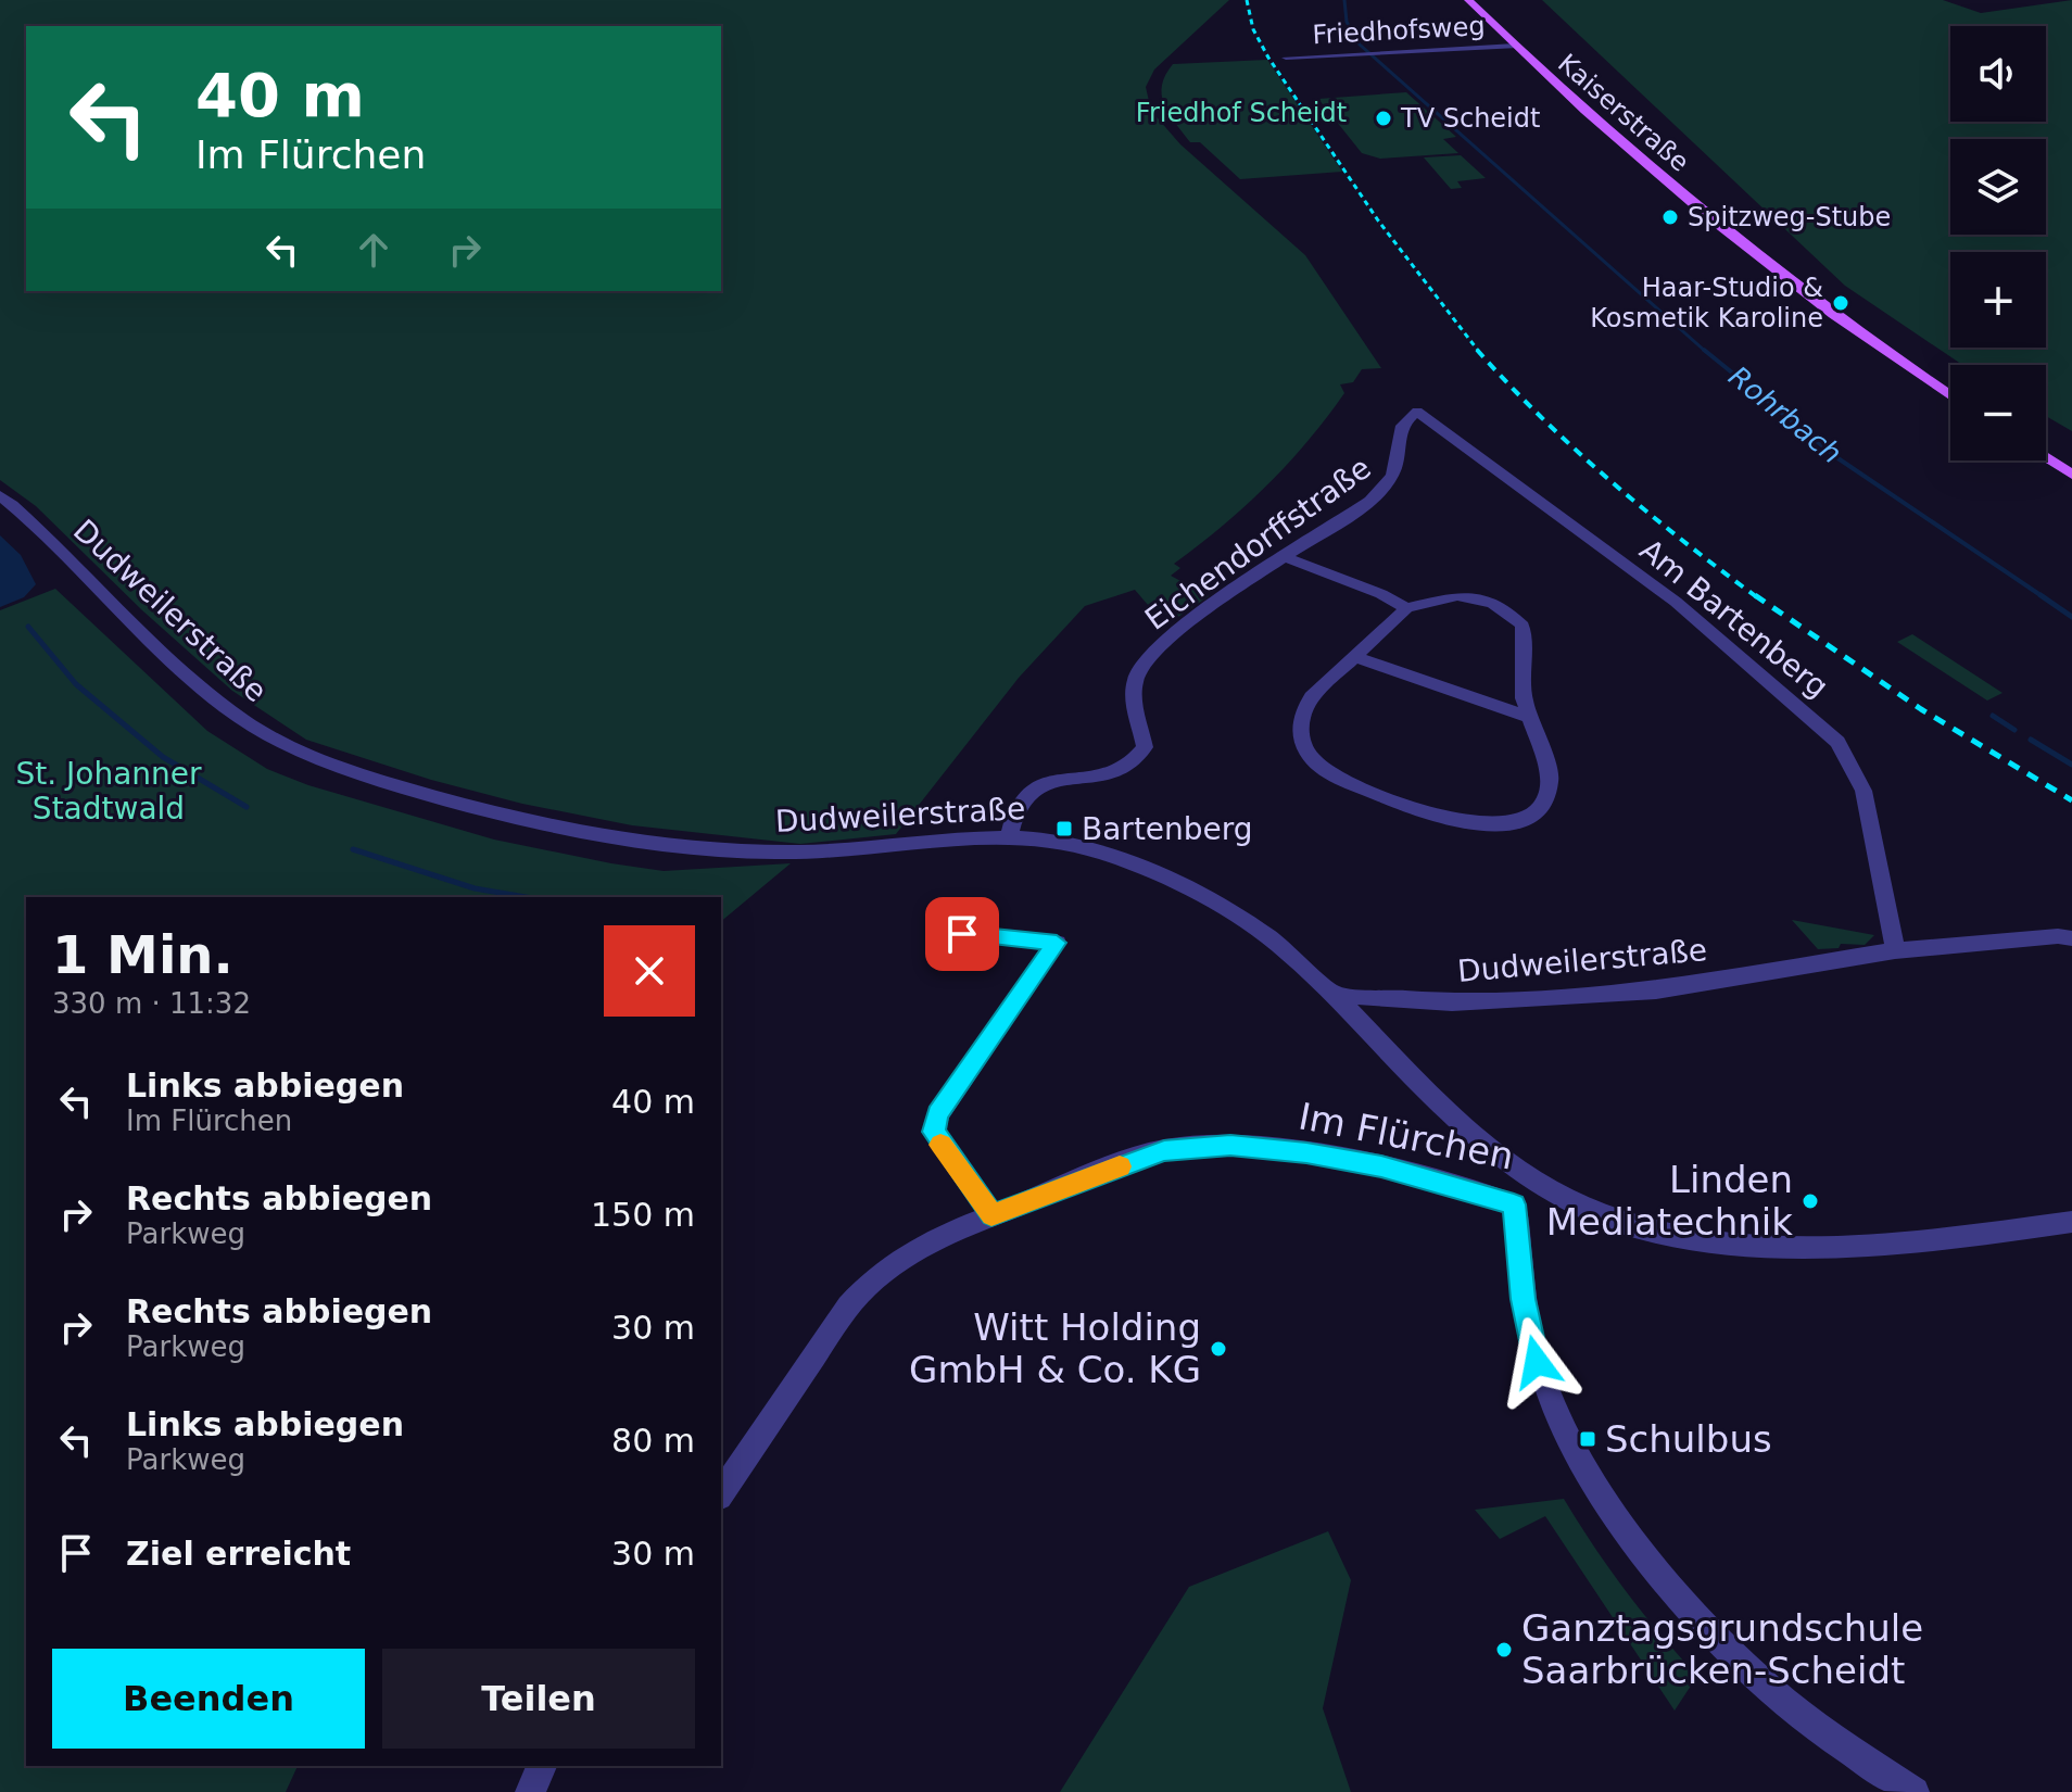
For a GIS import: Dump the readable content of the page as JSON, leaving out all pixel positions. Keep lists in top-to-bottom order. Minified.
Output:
{"streets":{"main road":["Kaiserstraße"],"street":["Friedhofsweg","Eichendorffstraße","Dudweilerstraße","Am Bartenberg","Im Flürchen"]},"crossings":[["Friedhofsweg","Kaiserstraße"],["Eichendorffstraße","Dudweilerstraße"],["Eichendorffstraße","Am Bartenberg"],["Dudweilerstraße","Am Bartenberg"],["Dudweilerstraße","Im Flürchen"]],"water":["Rohrbach"],"parks":["Friedhof Scheidt","St. Johanner Stadtwald"],"places":{"other":["TV Scheidt","Spitzweg-Stube","Haar-Studio & Kosmetik Karoline","Linden Mediatechnik","Witt Holding GmbH & Co. KG","Ganztagsgrundschule Saarbrücken-Scheidt"],"transit":["Bartenberg","Schulbus"]},"page":{"map_buttons":["+","−"],"turn":["40 m","Im Flürchen"],"heading":["1 Min.","330 m · 11:32"],"list":[{"name":"Links abbiegen","note":"Im Flürchen","value":"40 m"},{"name":"Rechts abbiegen","note":"Parkweg","value":"150 m"},{"name":"Rechts abbiegen","note":"Parkweg","value":"30 m"},{"name":"Links abbiegen","note":"Parkweg","value":"80 m"},{"name":"Ziel erreicht","value":"30 m"}],"buttons":["Beenden","Teilen"]}}
